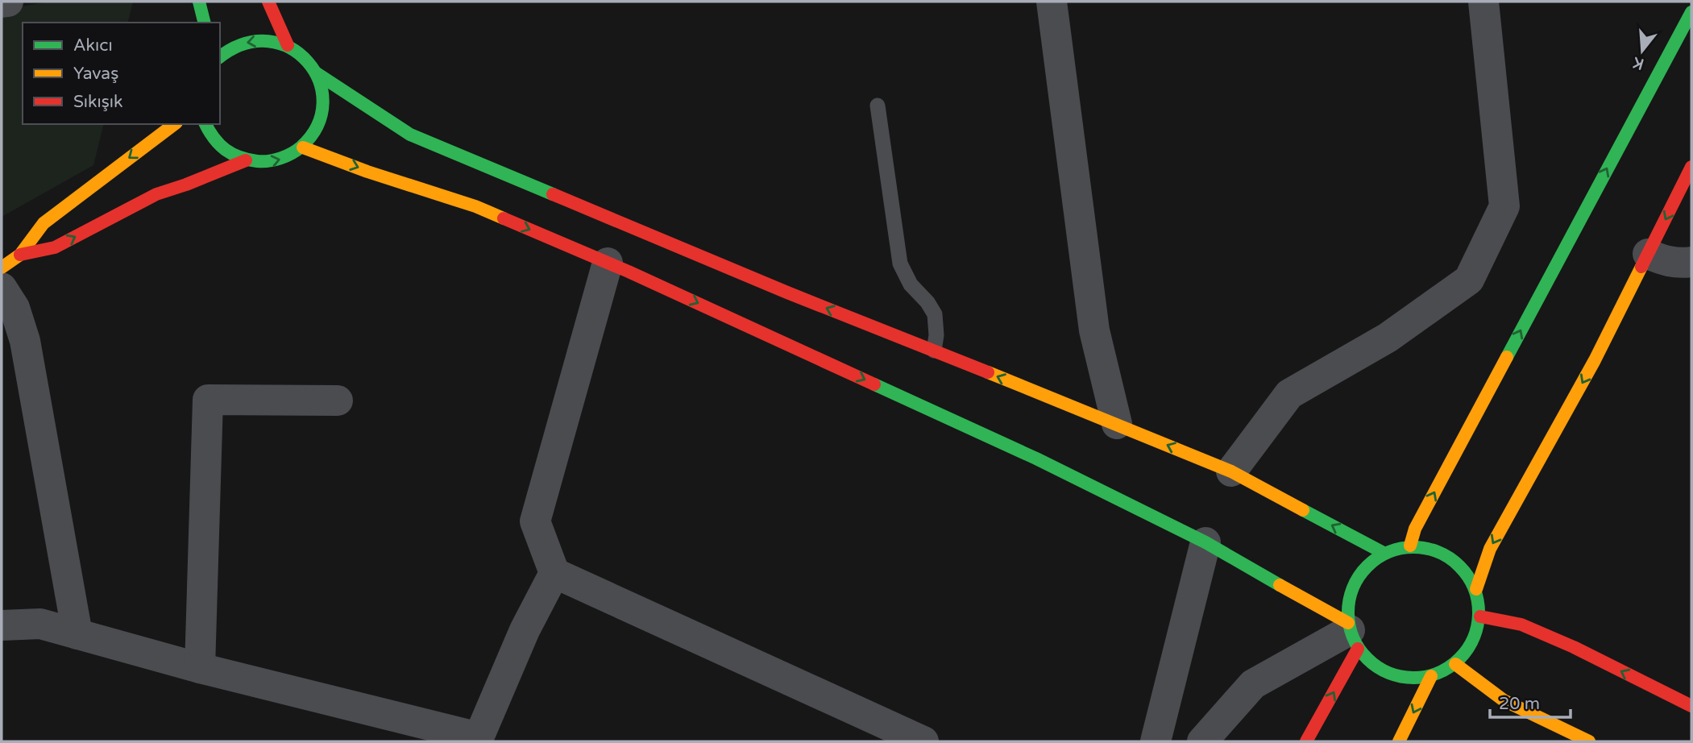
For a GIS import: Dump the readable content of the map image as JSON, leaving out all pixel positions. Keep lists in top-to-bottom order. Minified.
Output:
{"legend":["Akıcı","Yavaş","Sıkışık"],"scale_bar":"20 m","north":"bottom"}
